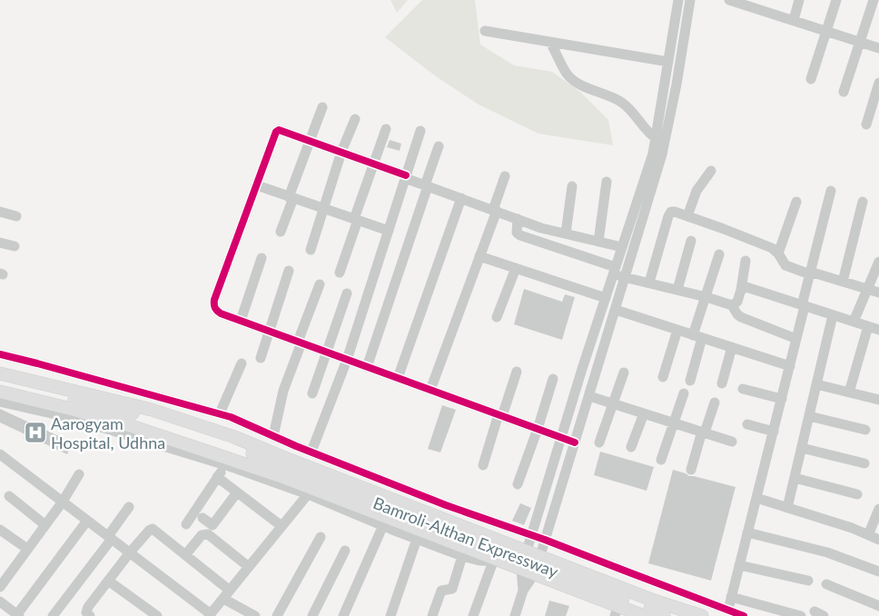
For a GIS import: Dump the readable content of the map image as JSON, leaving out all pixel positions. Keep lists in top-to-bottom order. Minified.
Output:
{"streets":{"main road":["Bamroli-Althan Expressway"]},"places":{"hospital":["Aarogyam Hospital, Udhna"]}}
